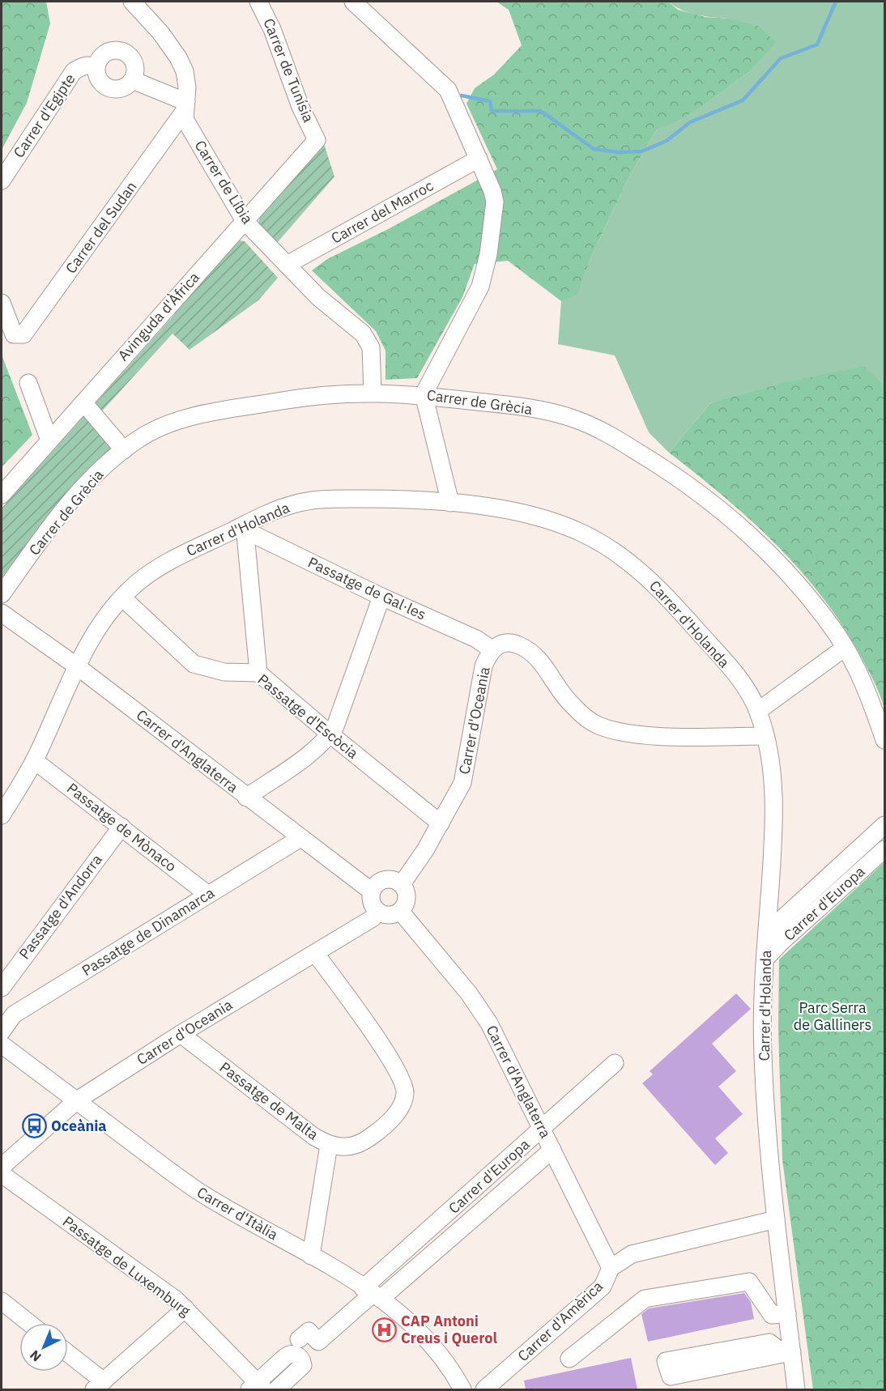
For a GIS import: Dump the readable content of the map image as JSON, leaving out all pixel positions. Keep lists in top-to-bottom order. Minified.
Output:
{"streets":{"street":["Carrer de Tunísia","Carrer d'Egipte","Carrer de Líbia","Carrer del Marroc","Carrer del Sudan","Avinguda d'Àfrica","Carrer de Grècia","Carrer d'Holanda","Passatge de Gal·les","Passatge d'Escòcia","Carrer d'Oceania","Carrer d'Anglaterra","Passatge de Mònaco","Carrer d'Europa","Passatge d'Andorra","Passatge de Dinamarca","Passatge de Malta","Carrer d'Itàlia","Passatge de Luxemburg","Carrer d'Amèrica"]},"crossings":[["Carrer de Tunísia","Avinguda d'Àfrica"],["Carrer de Líbia","Carrer del Marroc"],["Carrer de Líbia","Carrer del Sudan"],["Carrer de Líbia","Avinguda d'Àfrica"],["Carrer de Líbia","Carrer de Grècia"],["Carrer d'Holanda","Passatge de Gal·les"],["Carrer d'Holanda","Passatge d'Escòcia"],["Carrer d'Holanda","Carrer d'Oceania"],["Carrer d'Holanda","Carrer d'Anglaterra"],["Carrer d'Holanda","Passatge de Mònaco"],["Carrer d'Holanda","Carrer d'Europa"],["Carrer d'Holanda","Carrer d'Amèrica"],["Passatge de Gal·les","Carrer d'Oceania"],["Passatge d'Escòcia","Carrer d'Oceania"],["Carrer d'Oceania","Carrer d'Anglaterra"],["Carrer d'Oceania","Passatge de Malta"],["Carrer d'Oceania","Carrer d'Itàlia"],["Carrer d'Anglaterra","Carrer d'Europa"],["Carrer d'Anglaterra","Passatge de Dinamarca"],["Carrer d'Anglaterra","Carrer d'Amèrica"],["Passatge de Mònaco","Passatge d'Andorra"],["Passatge de Mònaco","Passatge de Dinamarca"],["Carrer d'Europa","Carrer d'Itàlia"]],"parks":["Parc Serra de Galliners"],"places":{"bus stop":["Oceània"],"hospital":["CAP Antoni Creus i Querol"]},"north":"bottom left"}
